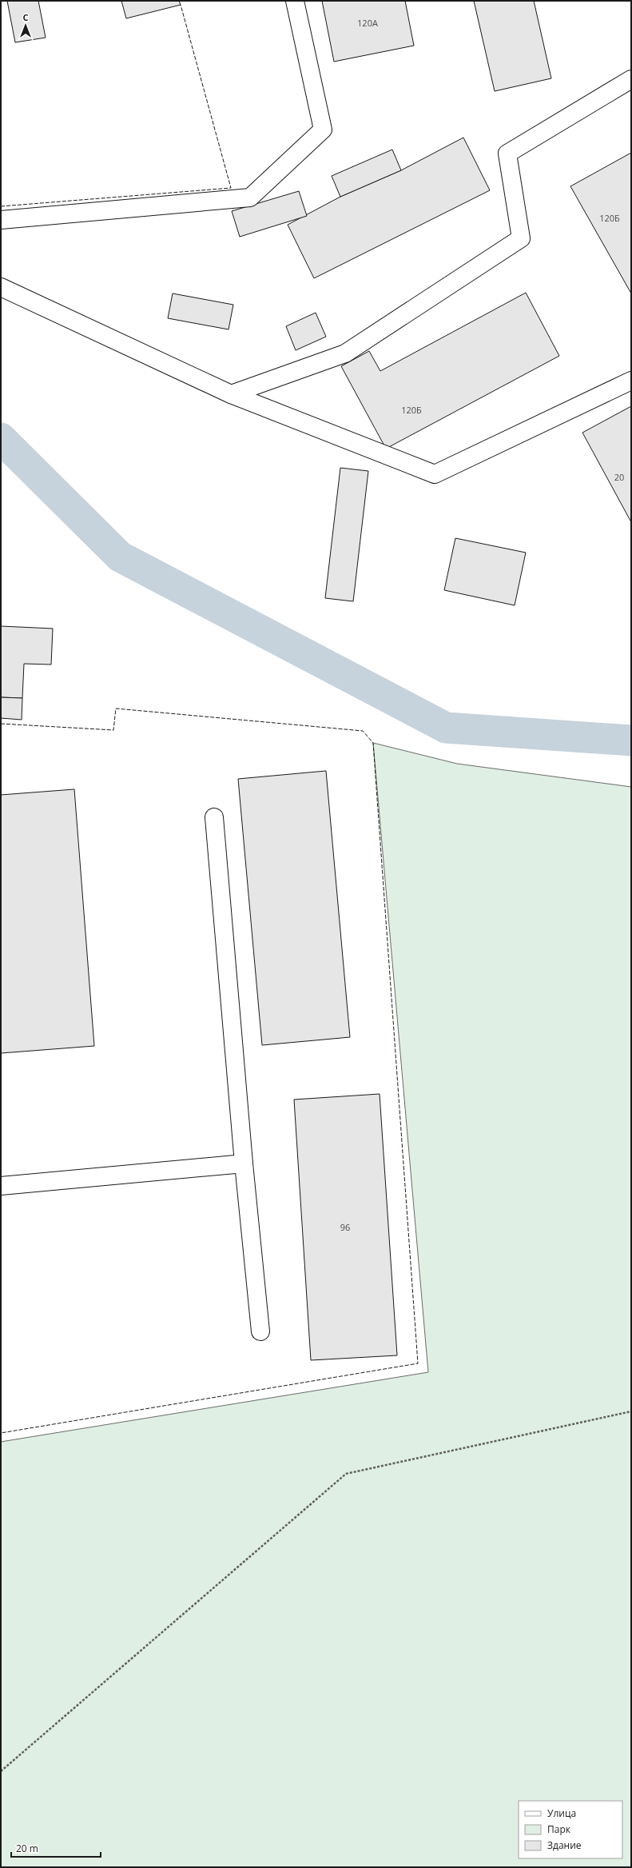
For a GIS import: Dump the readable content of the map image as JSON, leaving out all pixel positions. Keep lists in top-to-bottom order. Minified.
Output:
{"house_numbers":["120А","120Б","120Б","20","96"],"legend":["Улица","Парк","Здание"],"scale_bar":"20 m","north":"top"}
